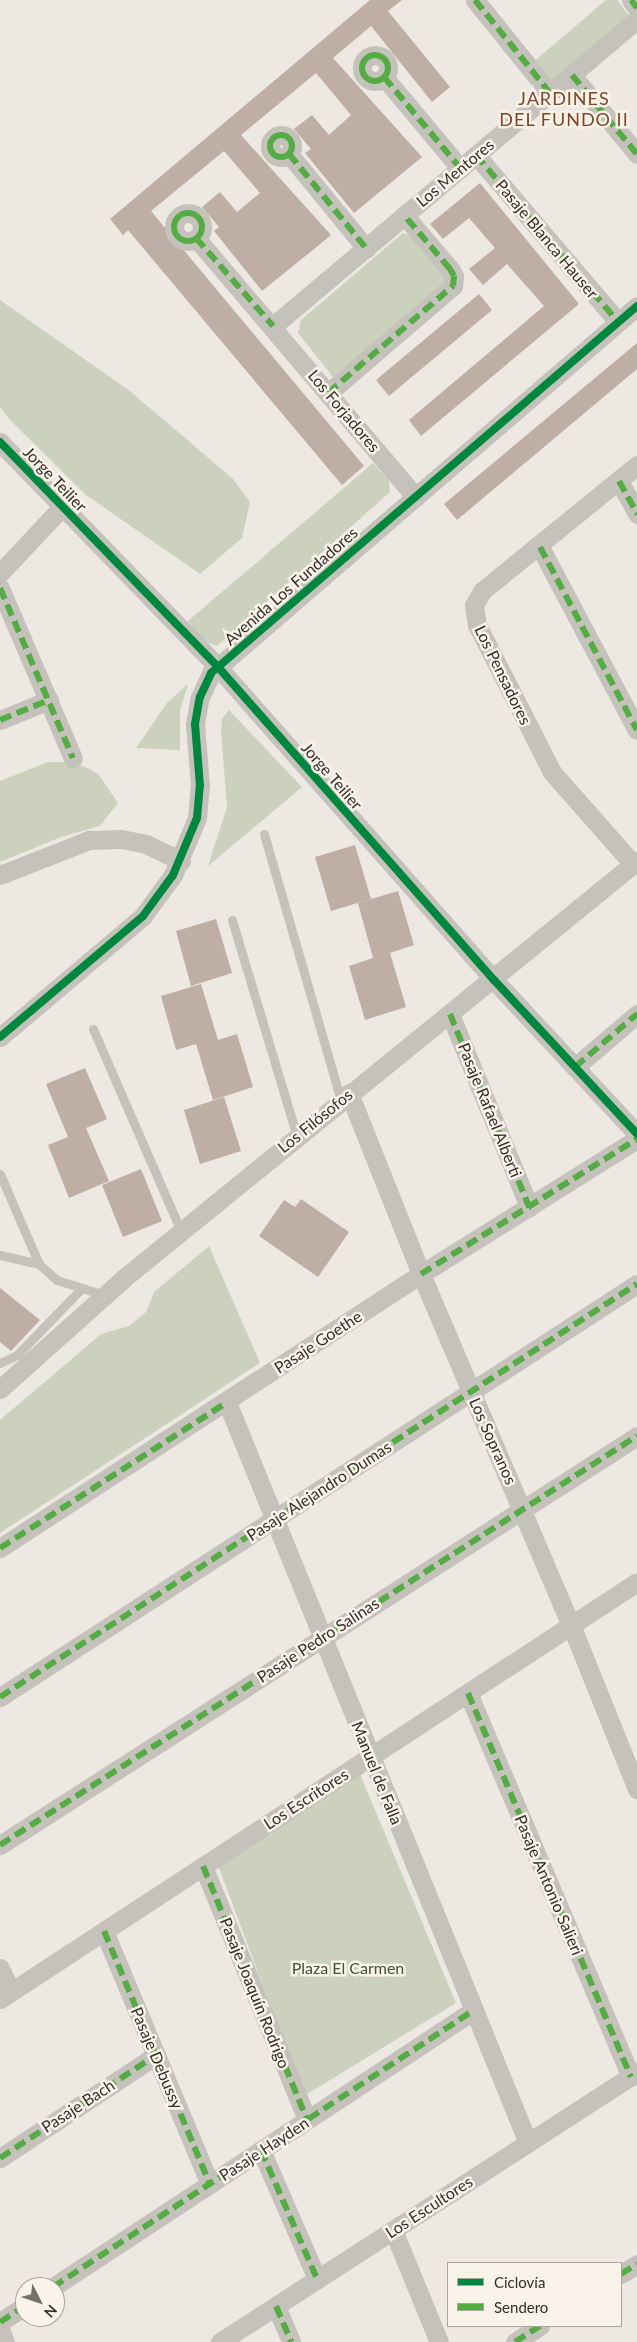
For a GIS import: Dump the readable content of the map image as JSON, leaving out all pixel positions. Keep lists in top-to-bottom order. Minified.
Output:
{"streets":{"street":["Los Mentores","Pasaje Blanca Hauser","Los Forjadores","Jorge Teilier","Avenida Los Fundadores","Los Pensadores","Pasaje Rafael Alberti","Los Filósofos","Pasaje Goethe","Los Sopranos","Pasaje Alejandro Dumas","Pasaje Pedro Salinas","Manuel de Falla","Los Escritores","Pasaje Antonio Salieri","Pasaje Joaquín Rodrigo","Pasaje Debussy","Pasaje Bach","Pasaje Hayden","Los Escultores"]},"crossings":[["Los Mentores","Pasaje Blanca Hauser"],["Los Mentores","Los Forjadores"],["Pasaje Blanca Hauser","Avenida Los Fundadores"],["Los Forjadores","Avenida Los Fundadores"],["Jorge Teilier","Avenida Los Fundadores"],["Jorge Teilier","Los Filósofos"],["Los Pensadores","Los Filósofos"],["Pasaje Rafael Alberti","Los Filósofos"],["Pasaje Rafael Alberti","Pasaje Goethe"],["Los Filósofos","Los Sopranos"],["Pasaje Goethe","Los Sopranos"],["Pasaje Goethe","Manuel de Falla"],["Los Sopranos","Pasaje Alejandro Dumas"],["Los Sopranos","Pasaje Pedro Salinas"],["Los Sopranos","Los Escritores"],["Pasaje Alejandro Dumas","Manuel de Falla"],["Pasaje Pedro Salinas","Manuel de Falla"],["Manuel de Falla","Los Escritores"],["Manuel de Falla","Pasaje Hayden"],["Manuel de Falla","Los Escultores"],["Los Escritores","Pasaje Antonio Salieri"],["Los Escritores","Pasaje Joaquín Rodrigo"],["Los Escritores","Pasaje Debussy"],["Pasaje Antonio Salieri","Los Escultores"],["Pasaje Joaquín Rodrigo","Pasaje Hayden"],["Pasaje Debussy","Pasaje Bach"],["Pasaje Debussy","Pasaje Hayden"]],"districts":["JARDINES DEL FUNDO II"],"parks":["Plaza El Carmen"],"legend":["Ciclovía","Sendero"],"north":"bottom right"}
